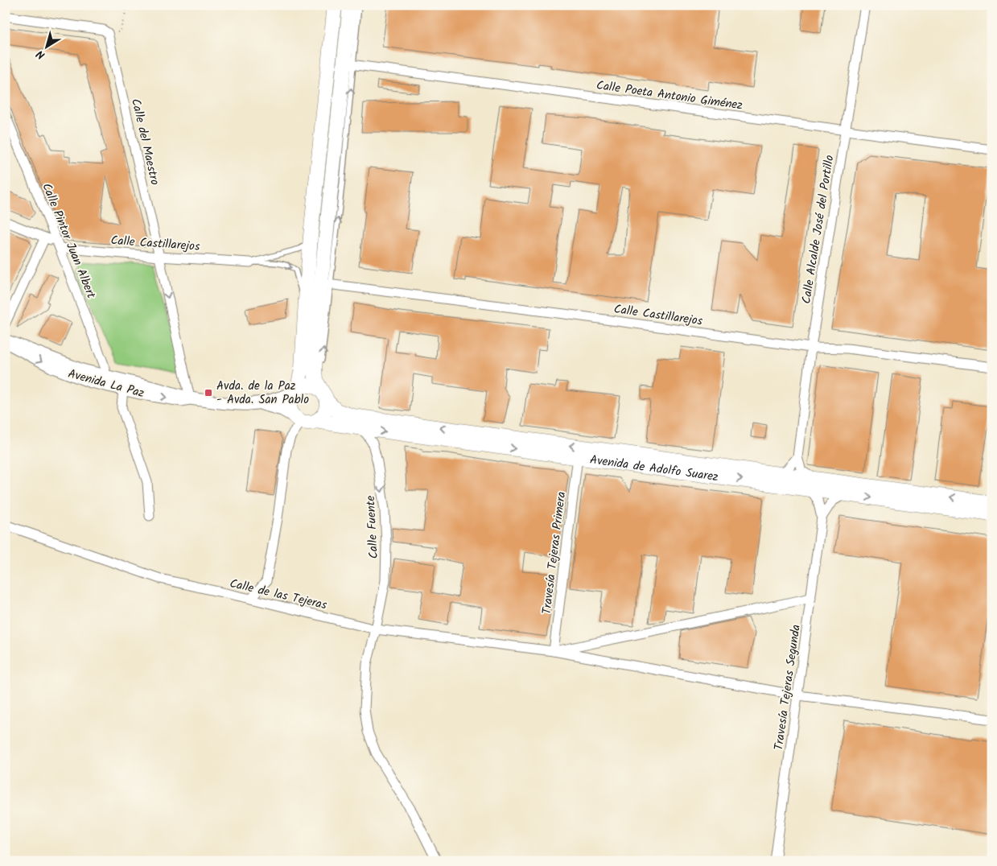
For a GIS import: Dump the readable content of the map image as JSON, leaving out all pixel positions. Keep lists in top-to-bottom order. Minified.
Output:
{"streets":{"main road":["Avenida La Paz","Avenida de Adolfo Suarez"],"street":["Calle Poeta Antonio Giménez","Calle del Maestro","Calle Alcalde José del Portillo","Calle Pintor Juan Albert","Calle Castillarejos","Calle Fuente","Travesía Tejeras Primera","Calle de las Tejeras","Travesía Tejeras Segunda"]},"crossings":[["Calle Poeta Antonio Giménez","Calle Alcalde José del Portillo"],["Calle del Maestro","Calle Castillarejos"],["Calle del Maestro","Avenida La Paz"],["Calle Alcalde José del Portillo","Calle Castillarejos"],["Calle Pintor Juan Albert","Calle Castillarejos"],["Calle Pintor Juan Albert","Avenida La Paz"],["Avenida La Paz","Avenida de Adolfo Suarez"],["Avenida de Adolfo Suarez","Calle Fuente"],["Avenida de Adolfo Suarez","Travesía Tejeras Primera"],["Calle Fuente","Calle de las Tejeras"],["Travesía Tejeras Primera","Calle de las Tejeras"],["Calle de las Tejeras","Travesía Tejeras Segunda"]],"one_way":["Calle del Maestro","Calle Fuente"],"places":{"transit":["Avda. de la Paz - Avda. San Pablo"]},"north":"bottom left"}
